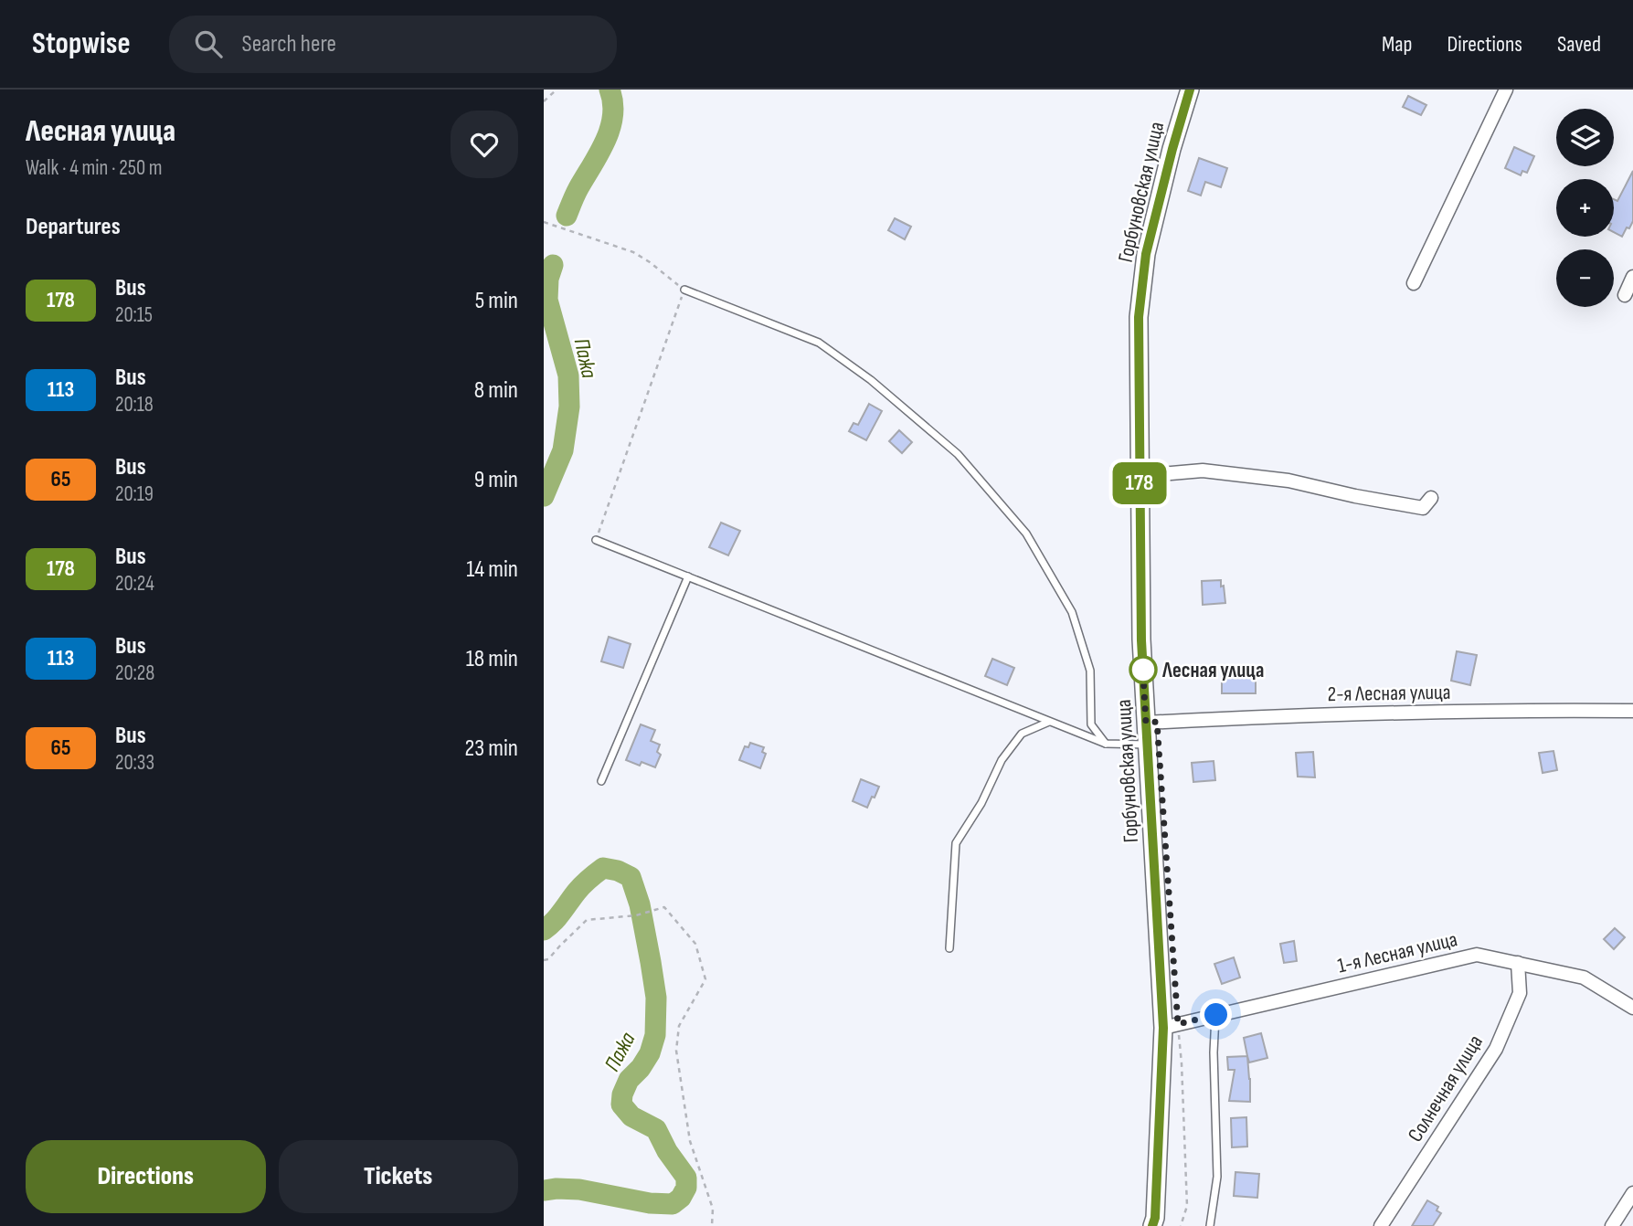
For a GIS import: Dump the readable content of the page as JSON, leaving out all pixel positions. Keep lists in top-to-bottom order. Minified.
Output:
{"streets":{"main road":["Горбуновская улица"],"street":["2-я Лесная улица","1-я Лесная улица","Солнечная улица"]},"crossings":[["Горбуновская улица","2-я Лесная улица"],["Горбуновская улица","1-я Лесная улица"],["1-я Лесная улица","Солнечная улица"]],"water":["Пажа"],"places":["Лесная улица"],"lines":["bus line 178"],"page":{"header":"Stopwise","search":"Search here","nav":["Map","Directions","Saved"],"heading":[["Лесная улица","Walk · 4 min · 250 m"],"Departures"],"on_map":"178","map_buttons":["+","−"],"list":[{"mark":"178","name":"Bus","note":"20:15","value":"5 min"},{"mark":"113","name":"Bus","note":"20:18","value":"8 min"},{"mark":"65","name":"Bus","note":"20:19","value":"9 min"},{"mark":"178","name":"Bus","note":"20:24","value":"14 min"},{"mark":"113","name":"Bus","note":"20:28","value":"18 min"},{"mark":"65","name":"Bus","note":"20:33","value":"23 min"}],"buttons":["Directions","Tickets"]}}
